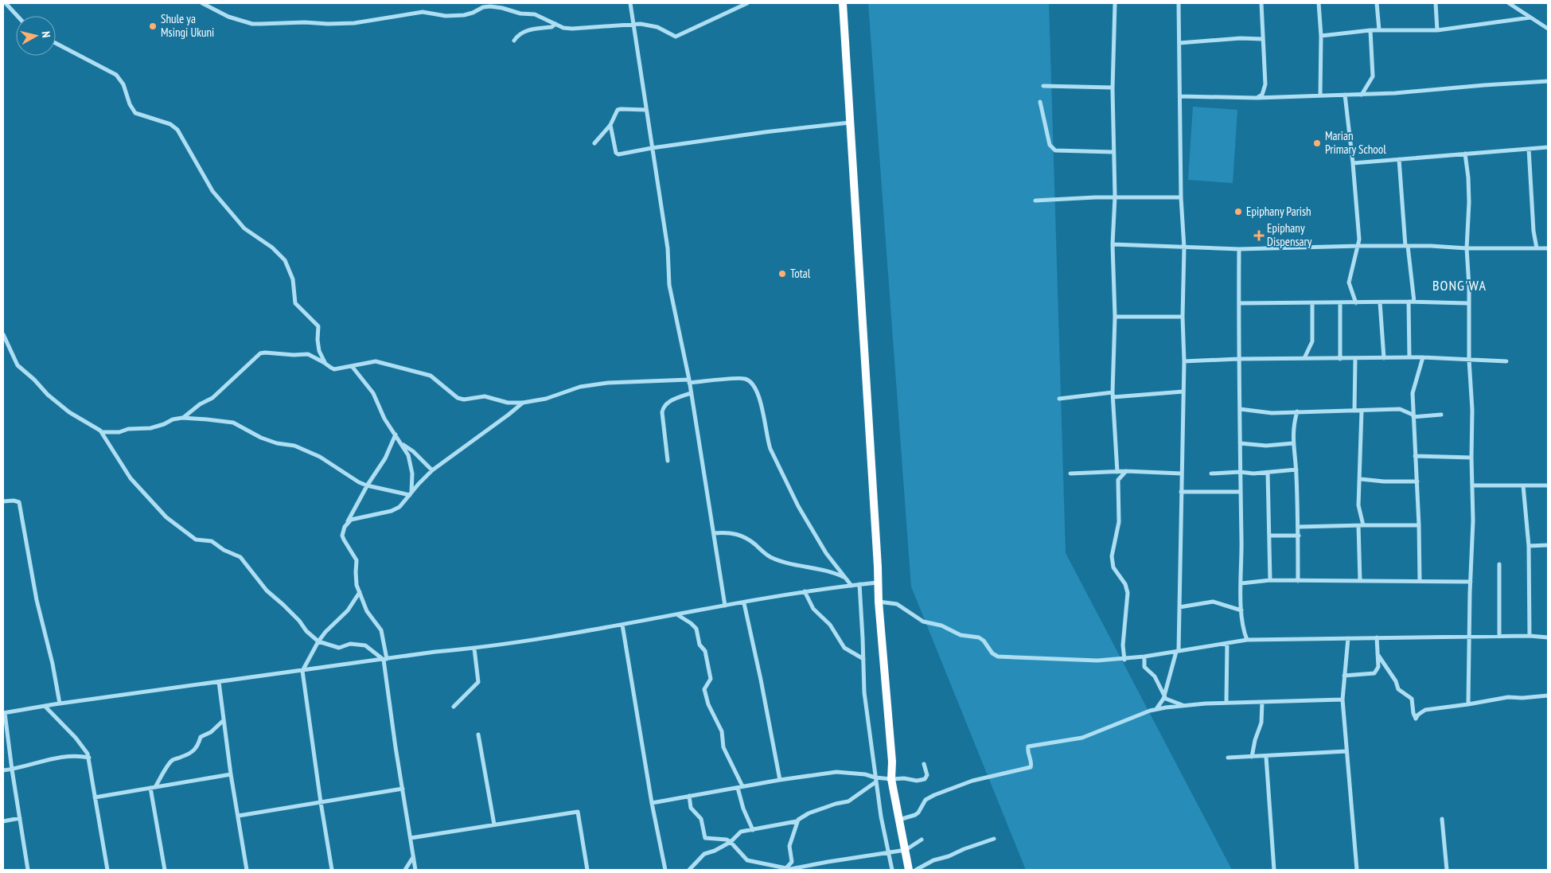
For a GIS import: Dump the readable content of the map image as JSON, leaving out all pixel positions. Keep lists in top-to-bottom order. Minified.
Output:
{"districts":["BONG'WA"],"places":{"other":["Shule ya Msingi Ukuni","Marian Primary School","Epiphany Parish","Total"],"health":["Epiphany Dispensary"]},"north":"right"}
